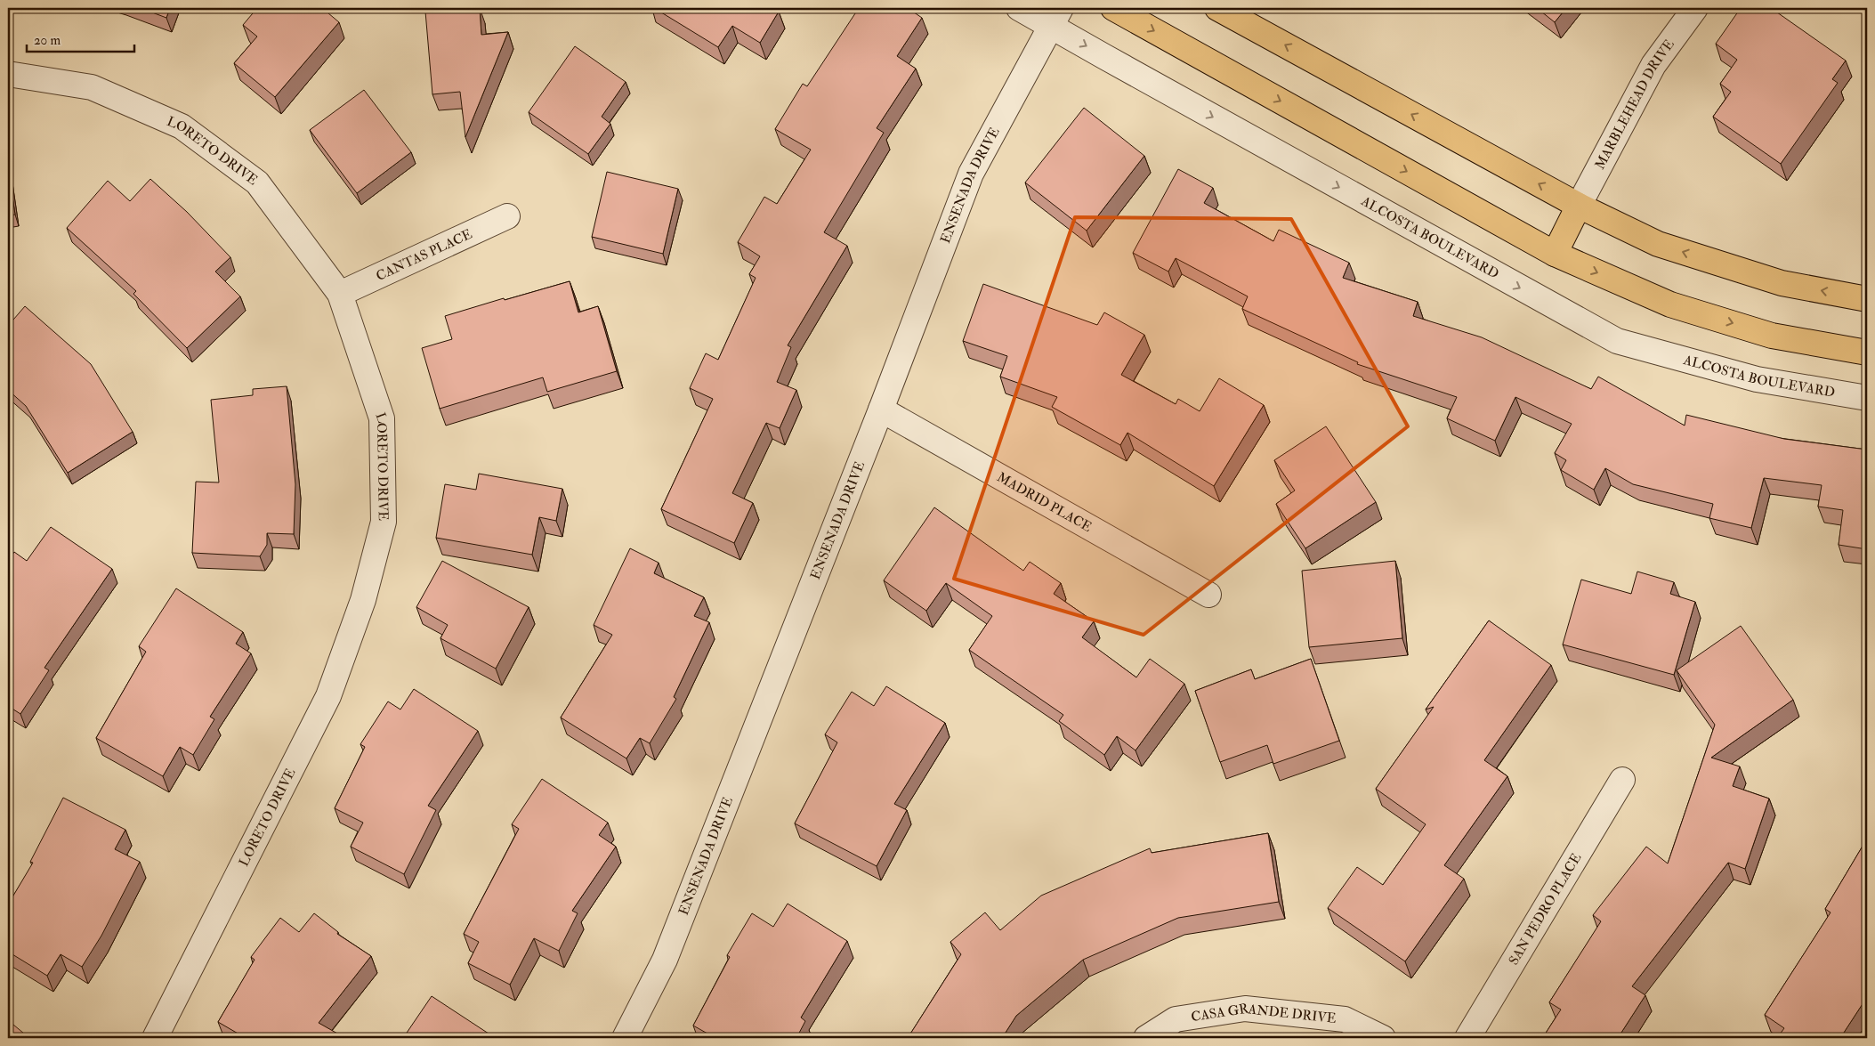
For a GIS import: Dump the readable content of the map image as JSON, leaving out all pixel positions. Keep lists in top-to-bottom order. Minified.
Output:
{"streets":{"street":["MARBLEHEAD DRIVE","LORETO DRIVE","ENSENADA DRIVE","ALCOSTA BOULEVARD","CANTAS PLACE","MADRID PLACE","SAN PEDRO PLACE","CASA GRANDE DRIVE"]},"crossings":[["LORETO DRIVE","CANTAS PLACE"],["ENSENADA DRIVE","ALCOSTA BOULEVARD"],["ENSENADA DRIVE","MADRID PLACE"]],"one_way":["ALCOSTA BOULEVARD"],"scale_bar":"20 m"}
